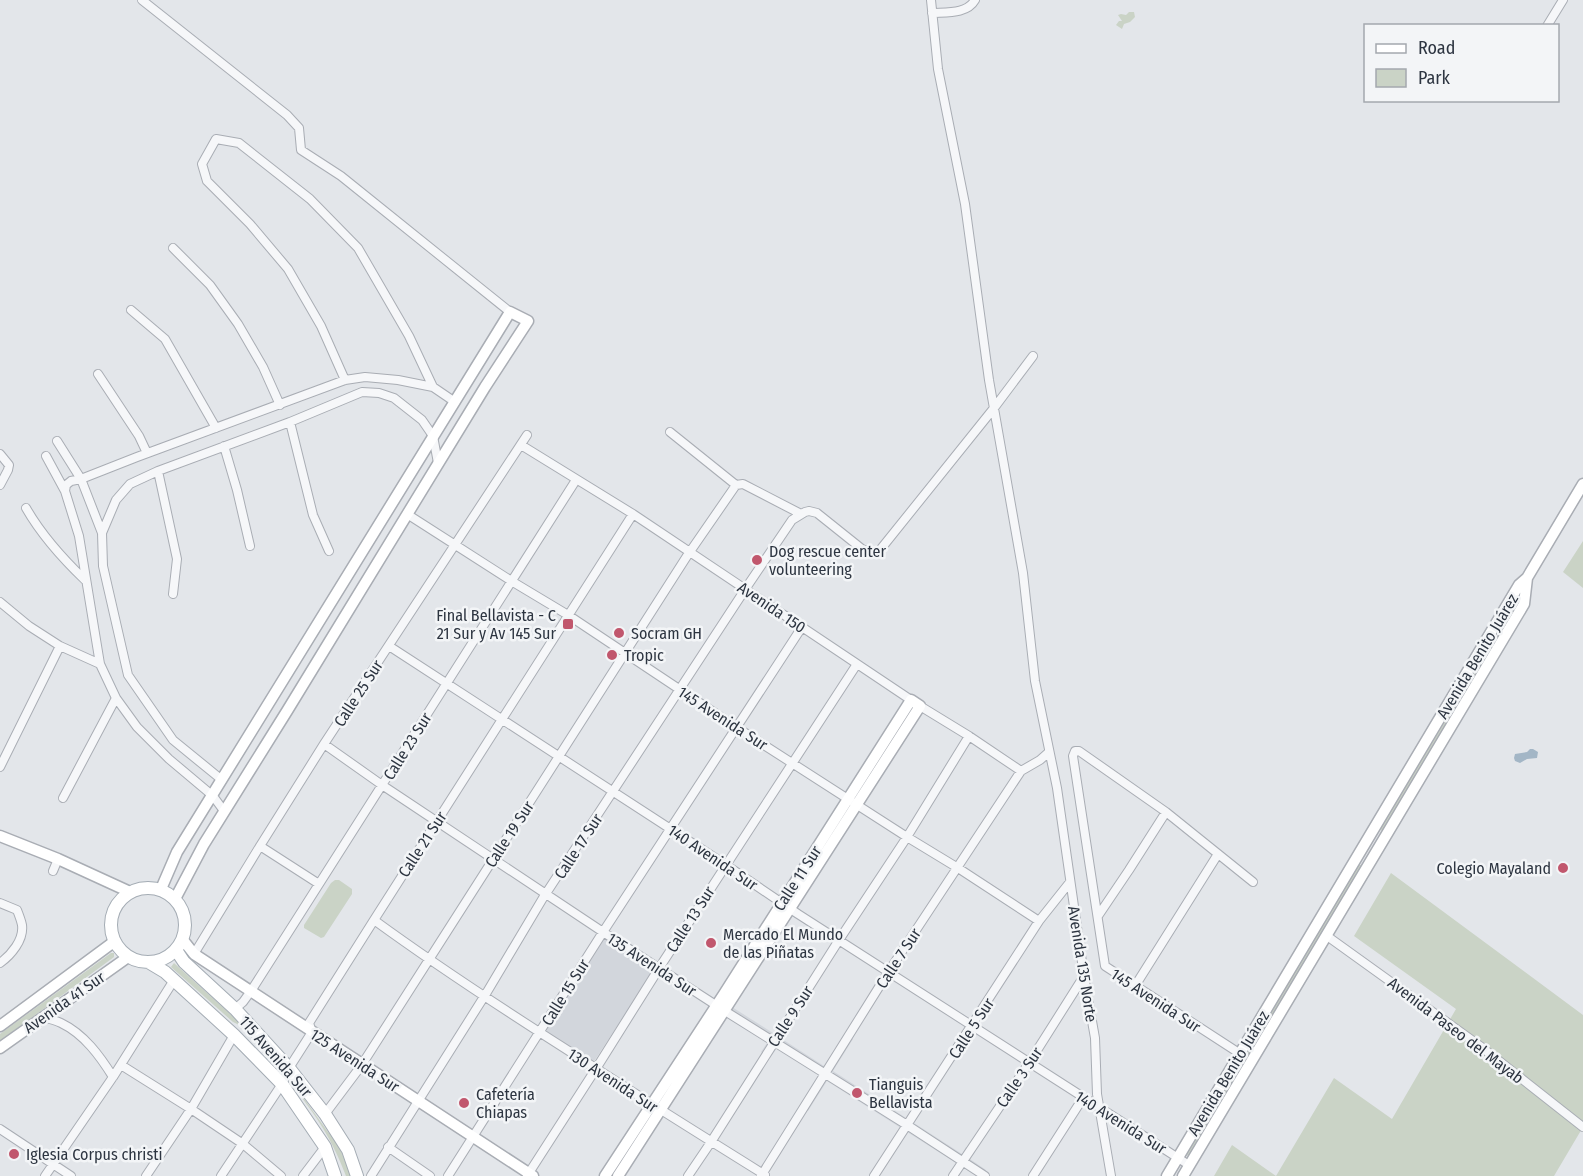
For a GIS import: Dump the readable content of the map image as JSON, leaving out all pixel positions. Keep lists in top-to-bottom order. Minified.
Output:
{"streets":{"main road":["Avenida Benito Juárez","Calle 11 Sur","Avenida 41 Sur","115 Avenida Sur","125 Avenida Sur"],"street":["Avenida 150","Calle 25 Sur","145 Avenida Sur","Calle 23 Sur","Calle 19 Sur","Calle 21 Sur","Calle 17 Sur","140 Avenida Sur","Calle 13 Sur","Calle 7 Sur","135 Avenida Sur","Avenida 135 Norte","Calle 15 Sur","Calle 9 Sur","Calle 5 Sur","Avenida Paseo del Mayab","Calle 3 Sur","130 Avenida Sur"]},"crossings":[["Avenida 150","Calle 25 Sur"],["Avenida 150","Calle 23 Sur"],["Avenida 150","Calle 19 Sur"],["Avenida 150","Calle 21 Sur"],["Avenida 150","Calle 17 Sur"],["Avenida 150","Calle 11 Sur"],["Avenida 150","Calle 13 Sur"],["Avenida 150","Calle 7 Sur"],["Avenida 150","Calle 15 Sur"],["Avenida 150","Calle 9 Sur"],["Avenida Benito Juárez","145 Avenida Sur"],["Avenida Benito Juárez","140 Avenida Sur"],["Avenida Benito Juárez","Avenida Paseo del Mayab"],["Calle 25 Sur","145 Avenida Sur"],["Calle 25 Sur","140 Avenida Sur"],["Calle 25 Sur","135 Avenida Sur"],["Calle 25 Sur","125 Avenida Sur"],["145 Avenida Sur","Calle 23 Sur"],["145 Avenida Sur","Calle 19 Sur"],["145 Avenida Sur","Calle 21 Sur"],["145 Avenida Sur","Calle 17 Sur"],["145 Avenida Sur","Calle 11 Sur"],["145 Avenida Sur","Calle 13 Sur"],["145 Avenida Sur","Calle 7 Sur"],["145 Avenida Sur","Calle 15 Sur"],["145 Avenida Sur","Calle 9 Sur"],["145 Avenida Sur","Calle 5 Sur"],["Calle 23 Sur","140 Avenida Sur"],["Calle 23 Sur","135 Avenida Sur"],["Calle 23 Sur","115 Avenida Sur"],["Calle 23 Sur","125 Avenida Sur"],["Calle 19 Sur","140 Avenida Sur"],["Calle 19 Sur","135 Avenida Sur"],["Calle 19 Sur","115 Avenida Sur"],["Calle 19 Sur","125 Avenida Sur"],["Calle 19 Sur","130 Avenida Sur"],["Calle 21 Sur","140 Avenida Sur"],["Calle 21 Sur","135 Avenida Sur"],["Calle 21 Sur","115 Avenida Sur"],["Calle 21 Sur","125 Avenida Sur"],["Calle 21 Sur","130 Avenida Sur"],["Calle 17 Sur","140 Avenida Sur"],["Calle 17 Sur","135 Avenida Sur"],["Calle 17 Sur","125 Avenida Sur"],["Calle 17 Sur","130 Avenida Sur"],["140 Avenida Sur","Calle 11 Sur"],["140 Avenida Sur","Calle 13 Sur"],["140 Avenida Sur","Calle 7 Sur"],["140 Avenida Sur","Avenida 135 Norte"],["140 Avenida Sur","Calle 15 Sur"],["140 Avenida Sur","Calle 9 Sur"],["140 Avenida Sur","Calle 5 Sur"],["140 Avenida Sur","Calle 3 Sur"],["Calle 11 Sur","135 Avenida Sur"],["Calle 11 Sur","130 Avenida Sur"],["Calle 13 Sur","135 Avenida Sur"],["Calle 13 Sur","125 Avenida Sur"],["Calle 13 Sur","130 Avenida Sur"],["Calle 7 Sur","135 Avenida Sur"],["Calle 7 Sur","Avenida 135 Norte"],["Calle 7 Sur","130 Avenida Sur"],["135 Avenida Sur","Calle 15 Sur"],["135 Avenida Sur","Calle 9 Sur"],["135 Avenida Sur","Calle 5 Sur"],["135 Avenida Sur","Calle 3 Sur"],["Avenida 135 Norte","Calle 5 Sur"],["Avenida 135 Norte","Calle 3 Sur"],["Calle 15 Sur","125 Avenida Sur"],["Calle 15 Sur","130 Avenida Sur"],["Avenida 41 Sur","115 Avenida Sur"],["Avenida 41 Sur","125 Avenida Sur"],["Calle 9 Sur","130 Avenida Sur"],["115 Avenida Sur","125 Avenida Sur"]],"places":{"other":["Dog rescue center volunteering","Socram GH","Tropic","Colegio Mayaland","Mercado El Mundo de las Piñatas","Tianguis Bellavista","Cafetería Chiapas","Iglesia Corpus christi"],"transit":["Final Bellavista - C 21 Sur y Av 145 Sur"]},"legend":["Road","Park"]}
